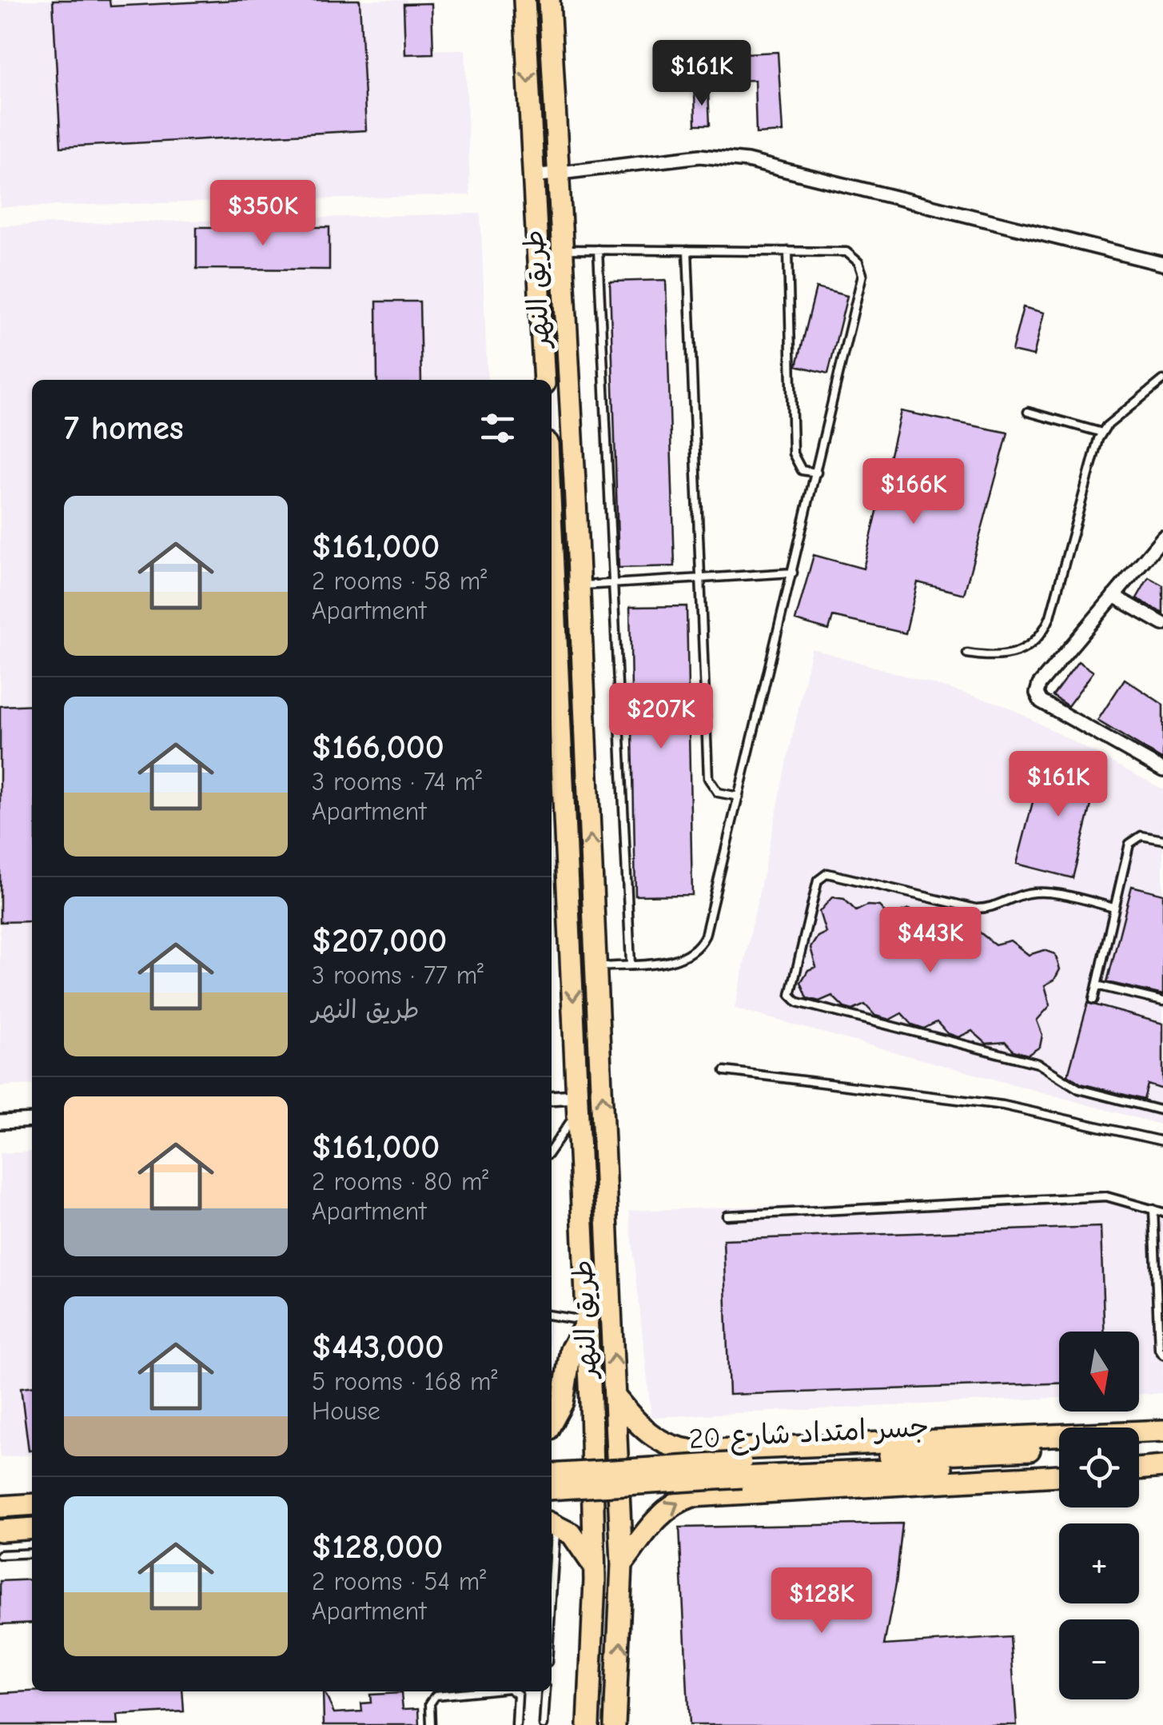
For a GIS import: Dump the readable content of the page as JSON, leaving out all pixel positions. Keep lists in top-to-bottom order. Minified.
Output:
{"streets":{"main road":["طريق النهر","جسر امتداد شارع 20"]},"north":"bottom","page":{"price":["$161K","$350K","$166K","$207K","$161K","$443K","$128K"],"heading":"7 homes","list":[{"name":"$161,000","note":"2 rooms · 58 m² · Apartment"},{"name":"$166,000","note":"3 rooms · 74 m² · Apartment"},{"name":"$207,000","note":"3 rooms · 77 m² · طريق النهر"},{"name":"$161,000","note":"2 rooms · 80 m² · Apartment"},{"name":"$443,000","note":"5 rooms · 168 m² · House"},{"name":"$128,000","note":"2 rooms · 54 m² · Apartment"}],"map_buttons":["+","−"]}}
